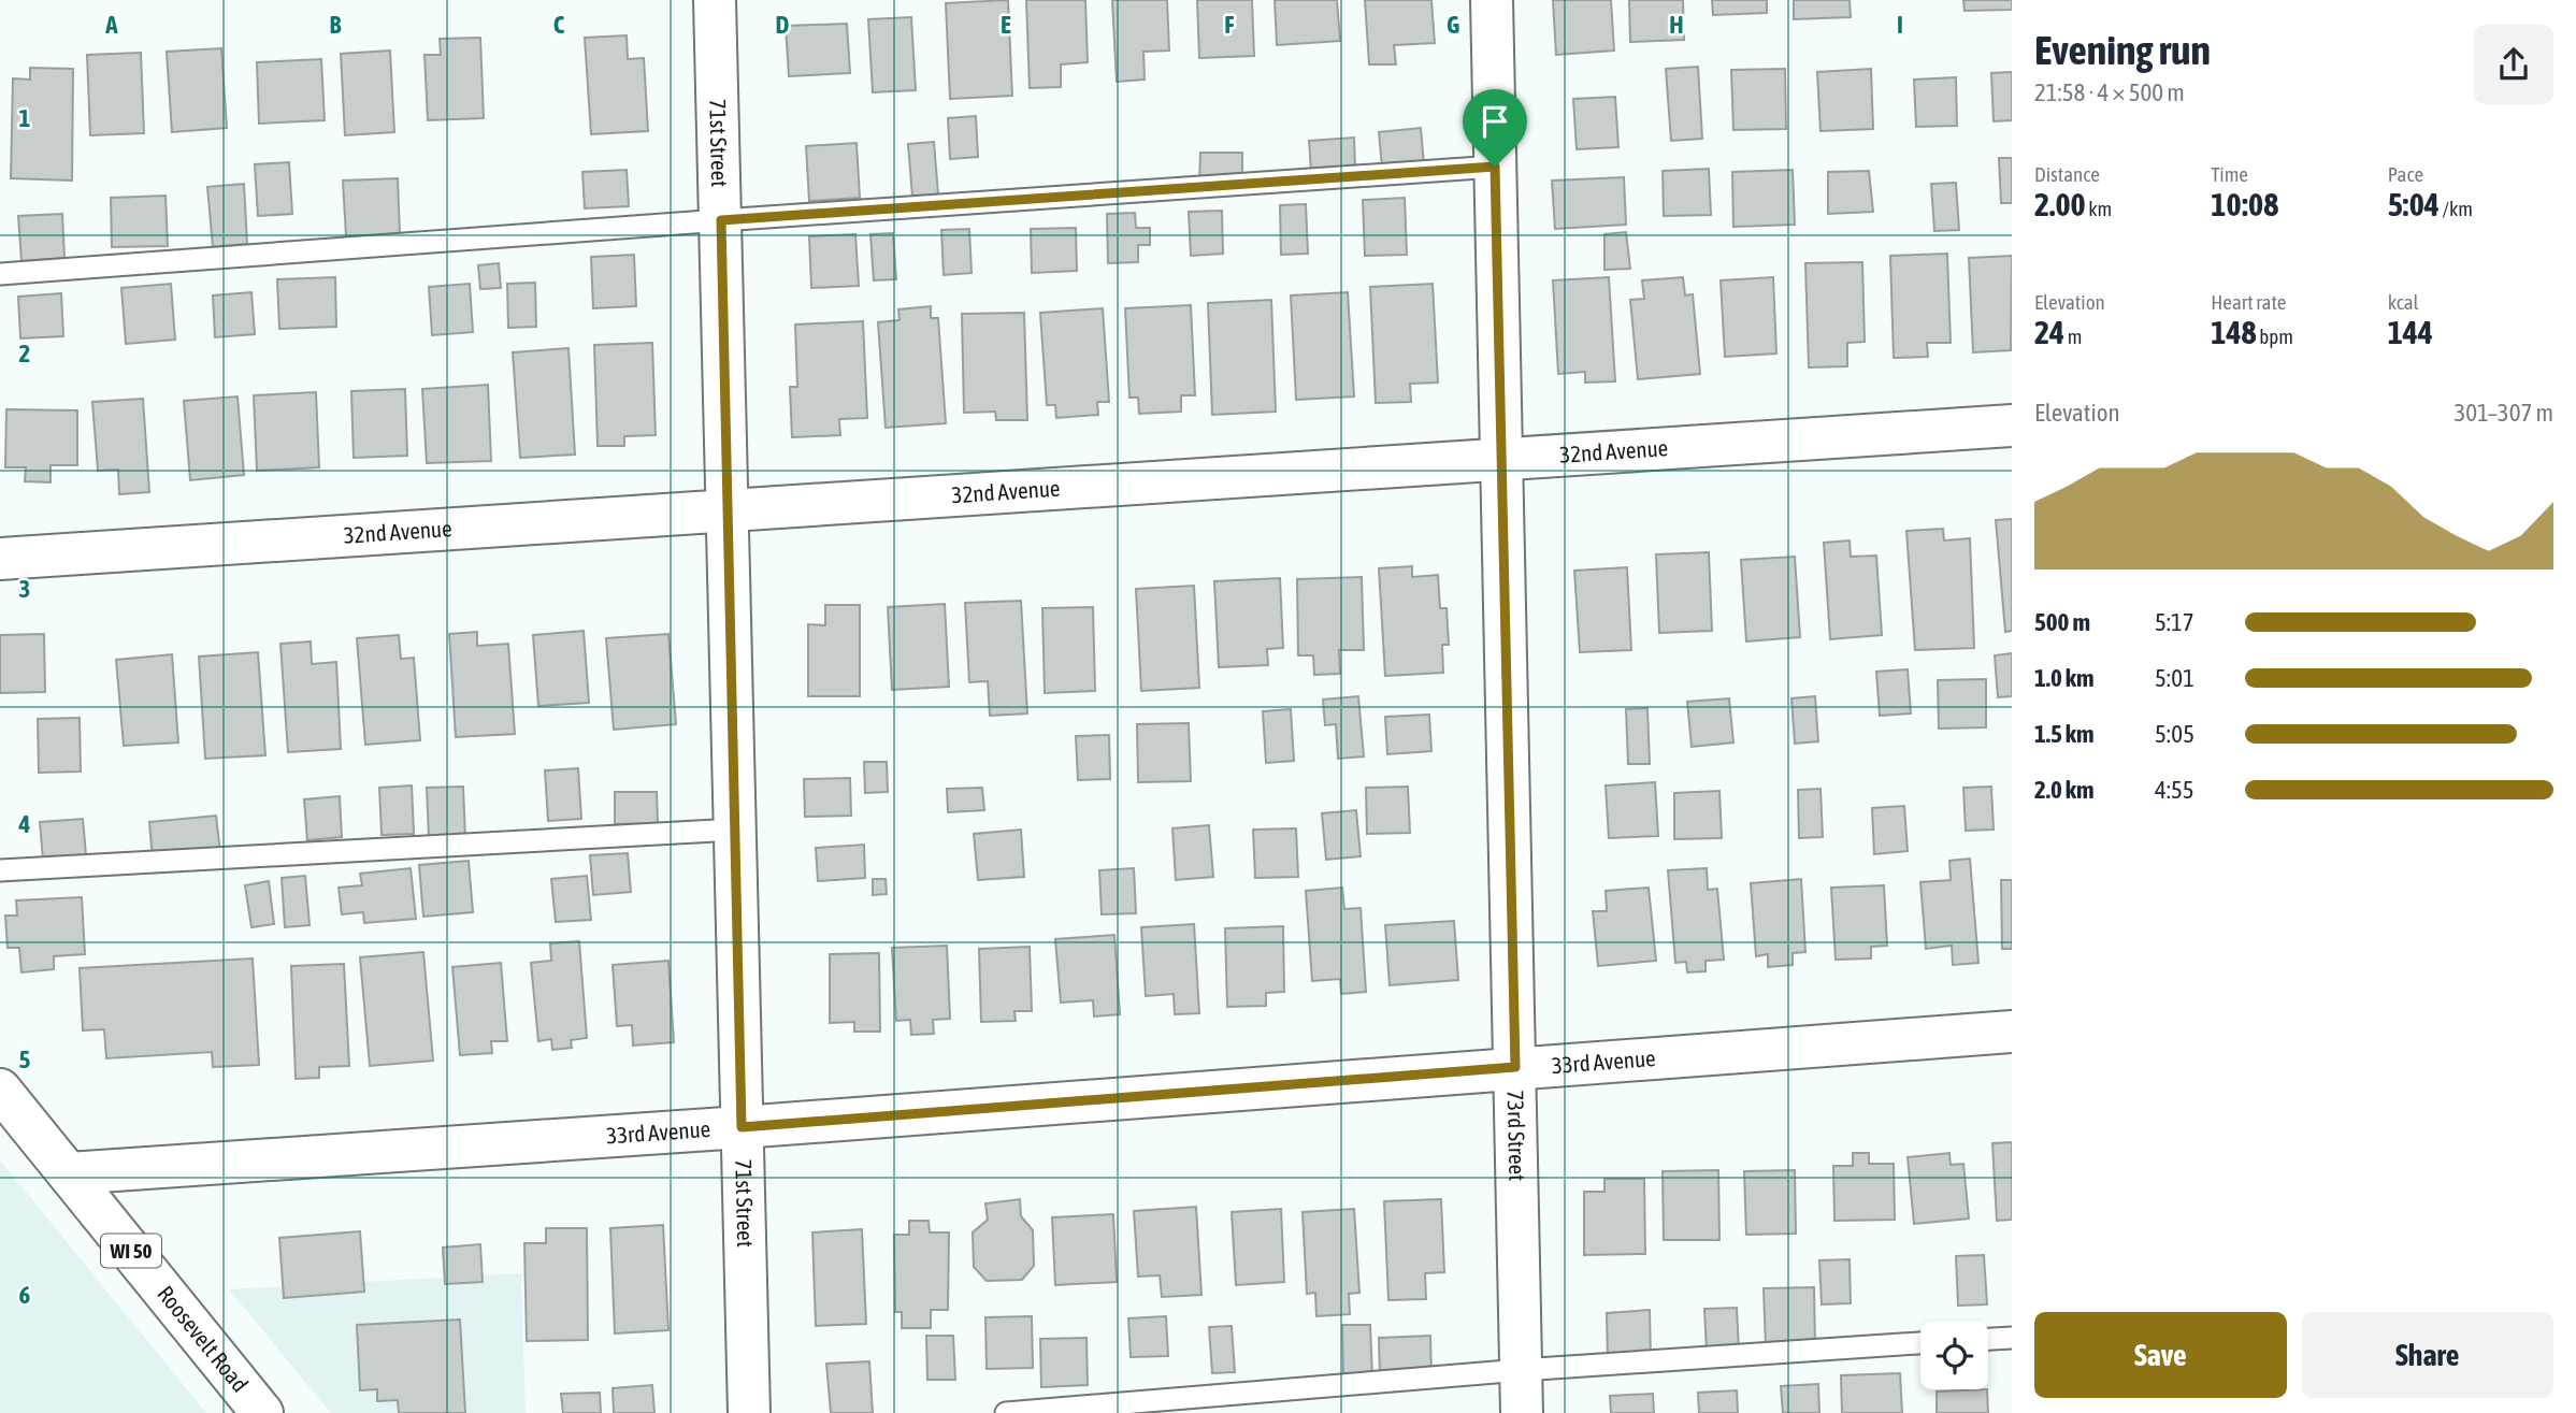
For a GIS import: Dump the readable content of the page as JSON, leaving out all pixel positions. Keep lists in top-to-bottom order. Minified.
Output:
{"streets":{"street":["71st Street","32nd Avenue","33rd Avenue","73rd Street","WI 50","Roosevelt Road"]},"crossings":[["71st Street","32nd Avenue"],["71st Street","33rd Avenue"],["32nd Avenue","73rd Street"],["33rd Avenue","73rd Street"],["33rd Avenue","Roosevelt Road"]],"page":{"heading":["Evening run","21:58 · 4 × 500 m"],"stats":[["Distance","2.00 km"],["Time","10:08"],["Pace","5:04 /km"],["Elevation","24 m"],["Heart rate","148 bpm"],["kcal","144"]],"chart":["Elevation","301–307 m"],"list":[{"name":"500 m","note":"5:17"},{"name":"1.0 km","note":"5:01"},{"name":"1.5 km","note":"5:05"},{"name":"2.0 km","note":"4:55"}],"buttons":["Save","Share"]},"grid":{"columns":["A","B","C","D","E","F","G","H","I"],"rows":["1","2","3","4","5","6"]}}
